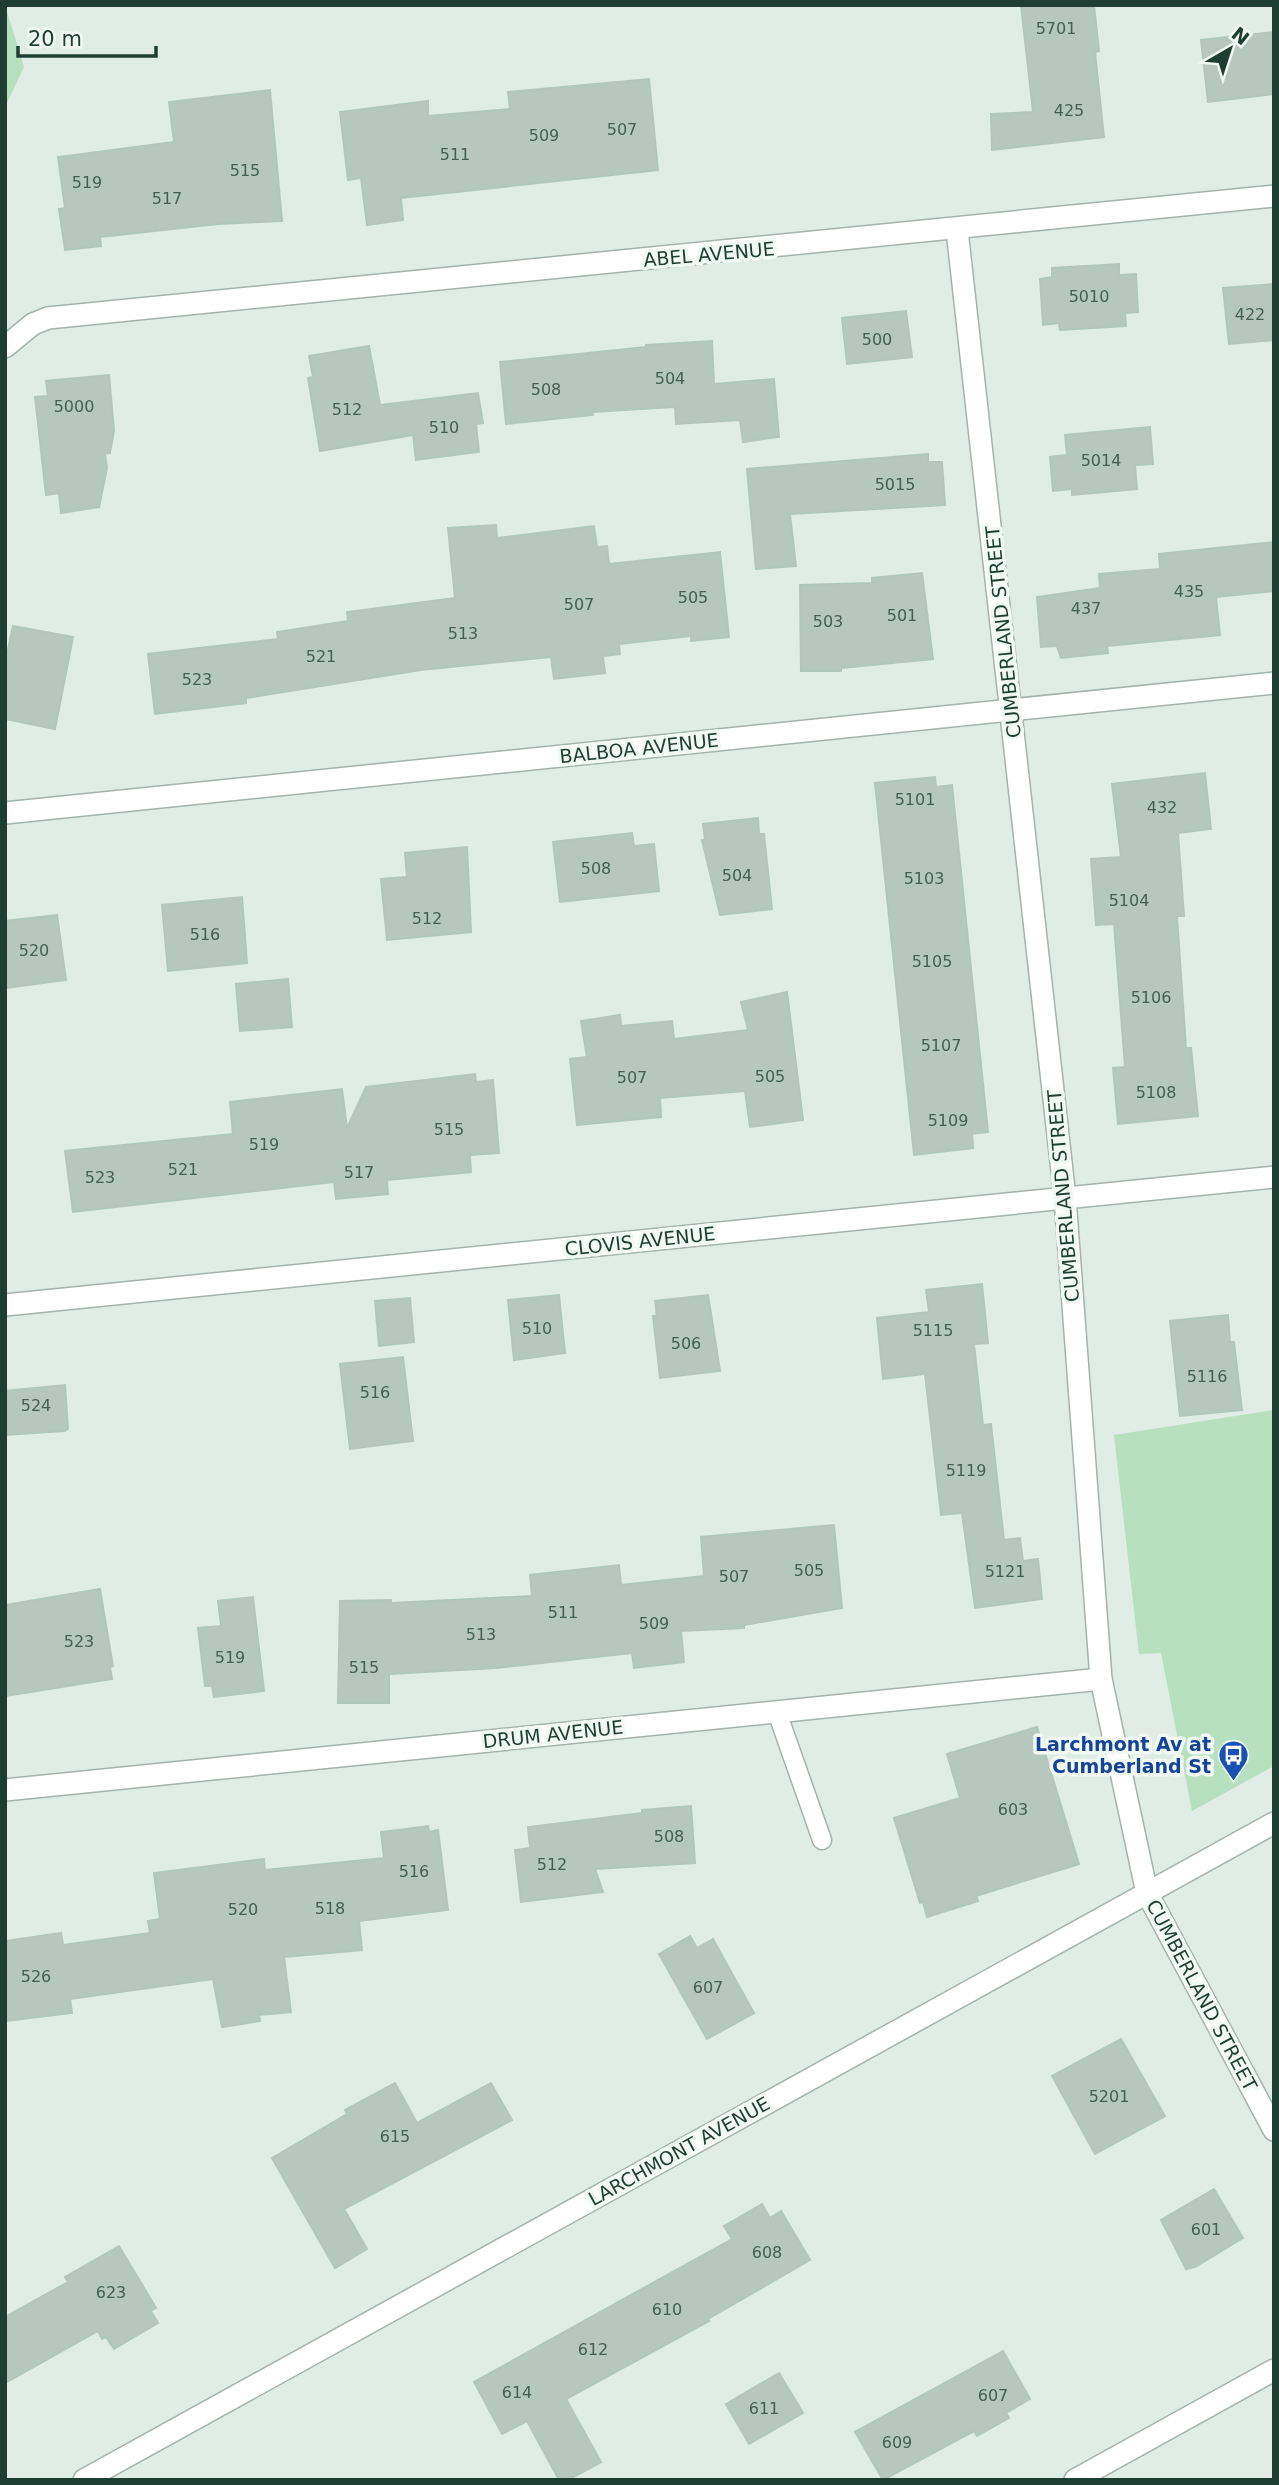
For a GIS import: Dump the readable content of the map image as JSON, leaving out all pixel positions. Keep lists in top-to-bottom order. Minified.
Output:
{"streets":{"street":["ABEL AVENUE","CUMBERLAND STREET","BALBOA AVENUE","CLOVIS AVENUE","DRUM AVENUE","LARCHMONT AVENUE"]},"crossings":[["ABEL AVENUE","CUMBERLAND STREET"],["CUMBERLAND STREET","BALBOA AVENUE"],["CUMBERLAND STREET","CLOVIS AVENUE"],["CUMBERLAND STREET","DRUM AVENUE"],["CUMBERLAND STREET","LARCHMONT AVENUE"]],"places":{"bus stop":["Larchmont Av at Cumberland St"]},"house_numbers":["5701","425","507","509","511","515","519","517","5010","422","500","504","508","5000","512","510","5014","5015","435","505","507","437","501","503","513","521","523","5101","432","508","504","5103","5104","512","516","520","5105","5106","5107","505","507","5108","5109","515","519","521","517","523","510","5115","506","5116","516","524","5119","505","5121","507","511","509","513","523","519","515","603","508","512","516","518","520","526","607","5201","615","601","608","623","610","612","614","607","611","609"],"scale_bar":"20 m","north":"top right"}
